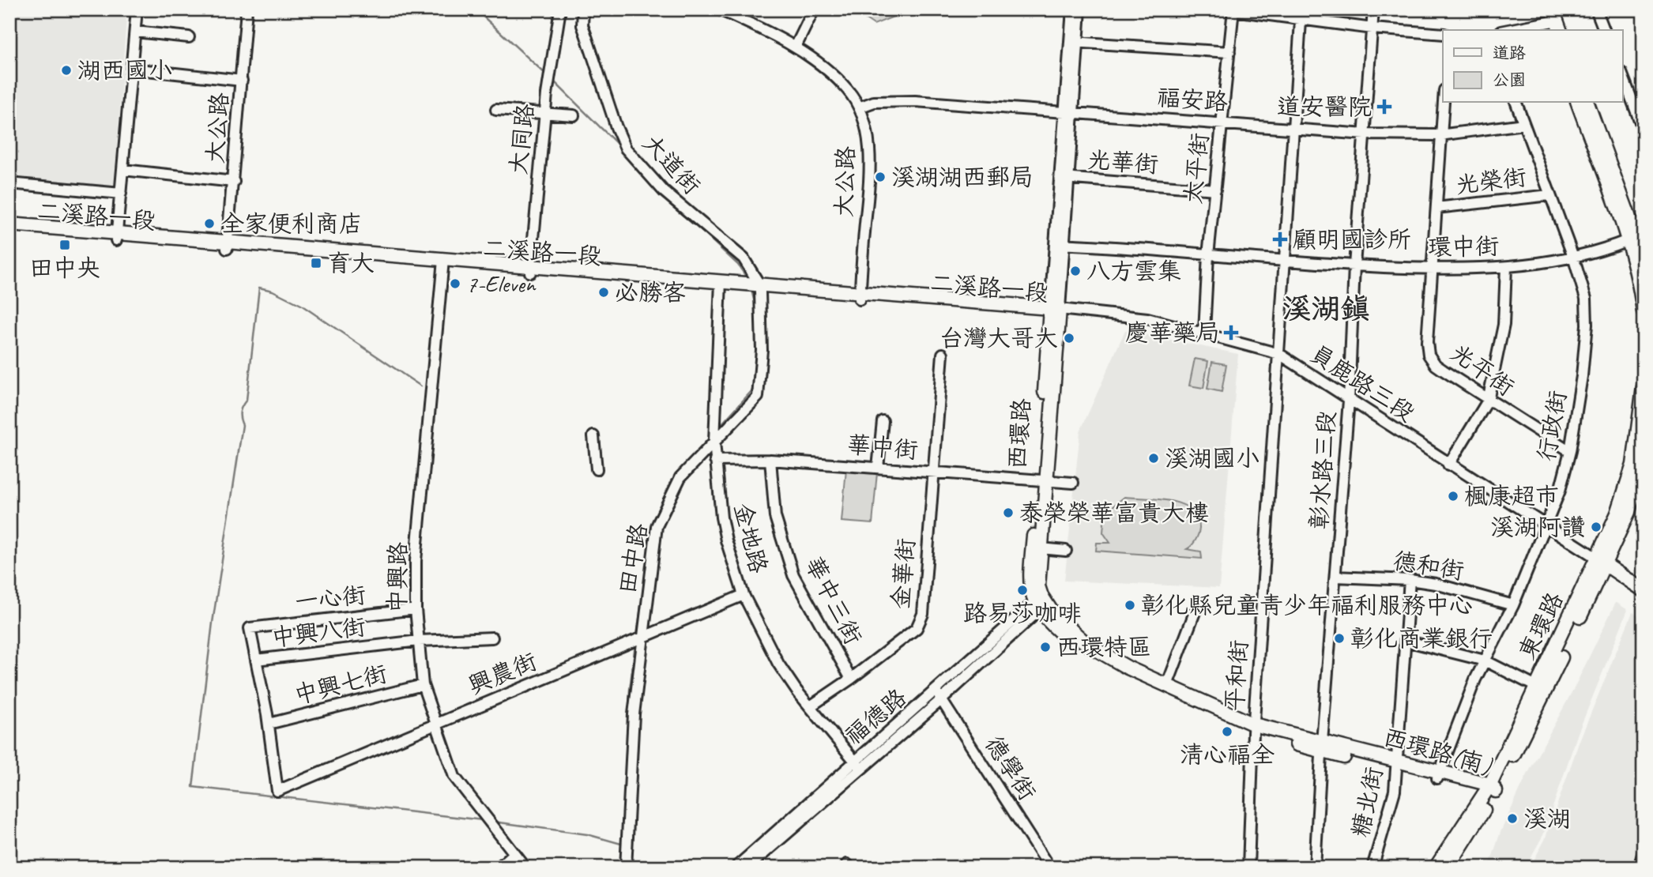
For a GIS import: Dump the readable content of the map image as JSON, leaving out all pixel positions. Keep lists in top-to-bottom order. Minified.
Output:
{"streets":{"main road":["二溪路一段","西環路","東環路","西環路(南)"],"street":["福安路","大公路","大同路","光華街","大道街","太平街","光榮街","環中街","光平街","員鹿路三段","行政街","華中街","彰水路三段","金地路","田中路","德和街","金華街","中興路","一心街","華中三街","中興八街","興農街","平和街","中興七街","福德路","德學街","糖北街"]},"crossings":[["福安路","大公路"],["福安路","太平街"],["福安路","光平街"],["福安路","員鹿路三段"],["福安路","行政街"],["福安路","西環路"],["福安路","彰水路三段"],["大公路","二溪路一段"],["大同路","二溪路一段"],["光華街","太平街"],["光華街","西環路"],["大道街","二溪路一段"],["大道街","田中路"],["太平街","二溪路一段"],["太平街","環中街"],["光榮街","光平街"],["光榮街","行政街"],["二溪路一段","員鹿路三段"],["二溪路一段","西環路"],["二溪路一段","金地路"],["二溪路一段","田中路"],["二溪路一段","中興路"],["二溪路一段","平和街"],["環中街","光平街"],["環中街","員鹿路三段"],["環中街","行政街"],["環中街","西環路"],["環中街","彰水路三段"],["光平街","行政街"],["員鹿路三段","行政街"],["員鹿路三段","彰水路三段"],["員鹿路三段","東環路"],["員鹿路三段","平和街"],["行政街","德和街"],["行政街","西環路(南)"],["西環路","華中街"],["西環路","福德路"],["華中街","金地路"],["華中街","金華街"],["華中街","華中三街"],["彰水路三段","德和街"],["彰水路三段","西環路(南)"],["金地路","田中路"],["金地路","華中三街"],["金地路","興農街"],["金地路","福德路"],["田中路","興農街"],["德和街","糖北街"],["金華街","華中三街"],["中興路","一心街"],["中興路","中興八街"],["中興路","興農街"],["中興路","中興七街"],["一心街","中興八街"],["東環路","西環路(南)"],["興農街","中興七街"],["平和街","西環路(南)"],["福德路","德學街"],["西環路(南)","糖北街"]],"districts":["溪湖鎮"],"places":{"other":["湖西國小","溪湖湖西郵局","全家便利商店","八方雲集","7-Eleven","必勝客","台灣大哥大","溪湖國小","楓康超市","泰榮榮華富貴大樓","溪湖阿讚","路易莎咖啡","彰化縣兒童青少年福利服務中心","彰化商業銀行","西環特區","清心福全","溪湖"],"health":["道安醫院","顧明國診所","慶華藥局"],"transit":["田中央","育大"]},"legend":["道路","公園"]}
